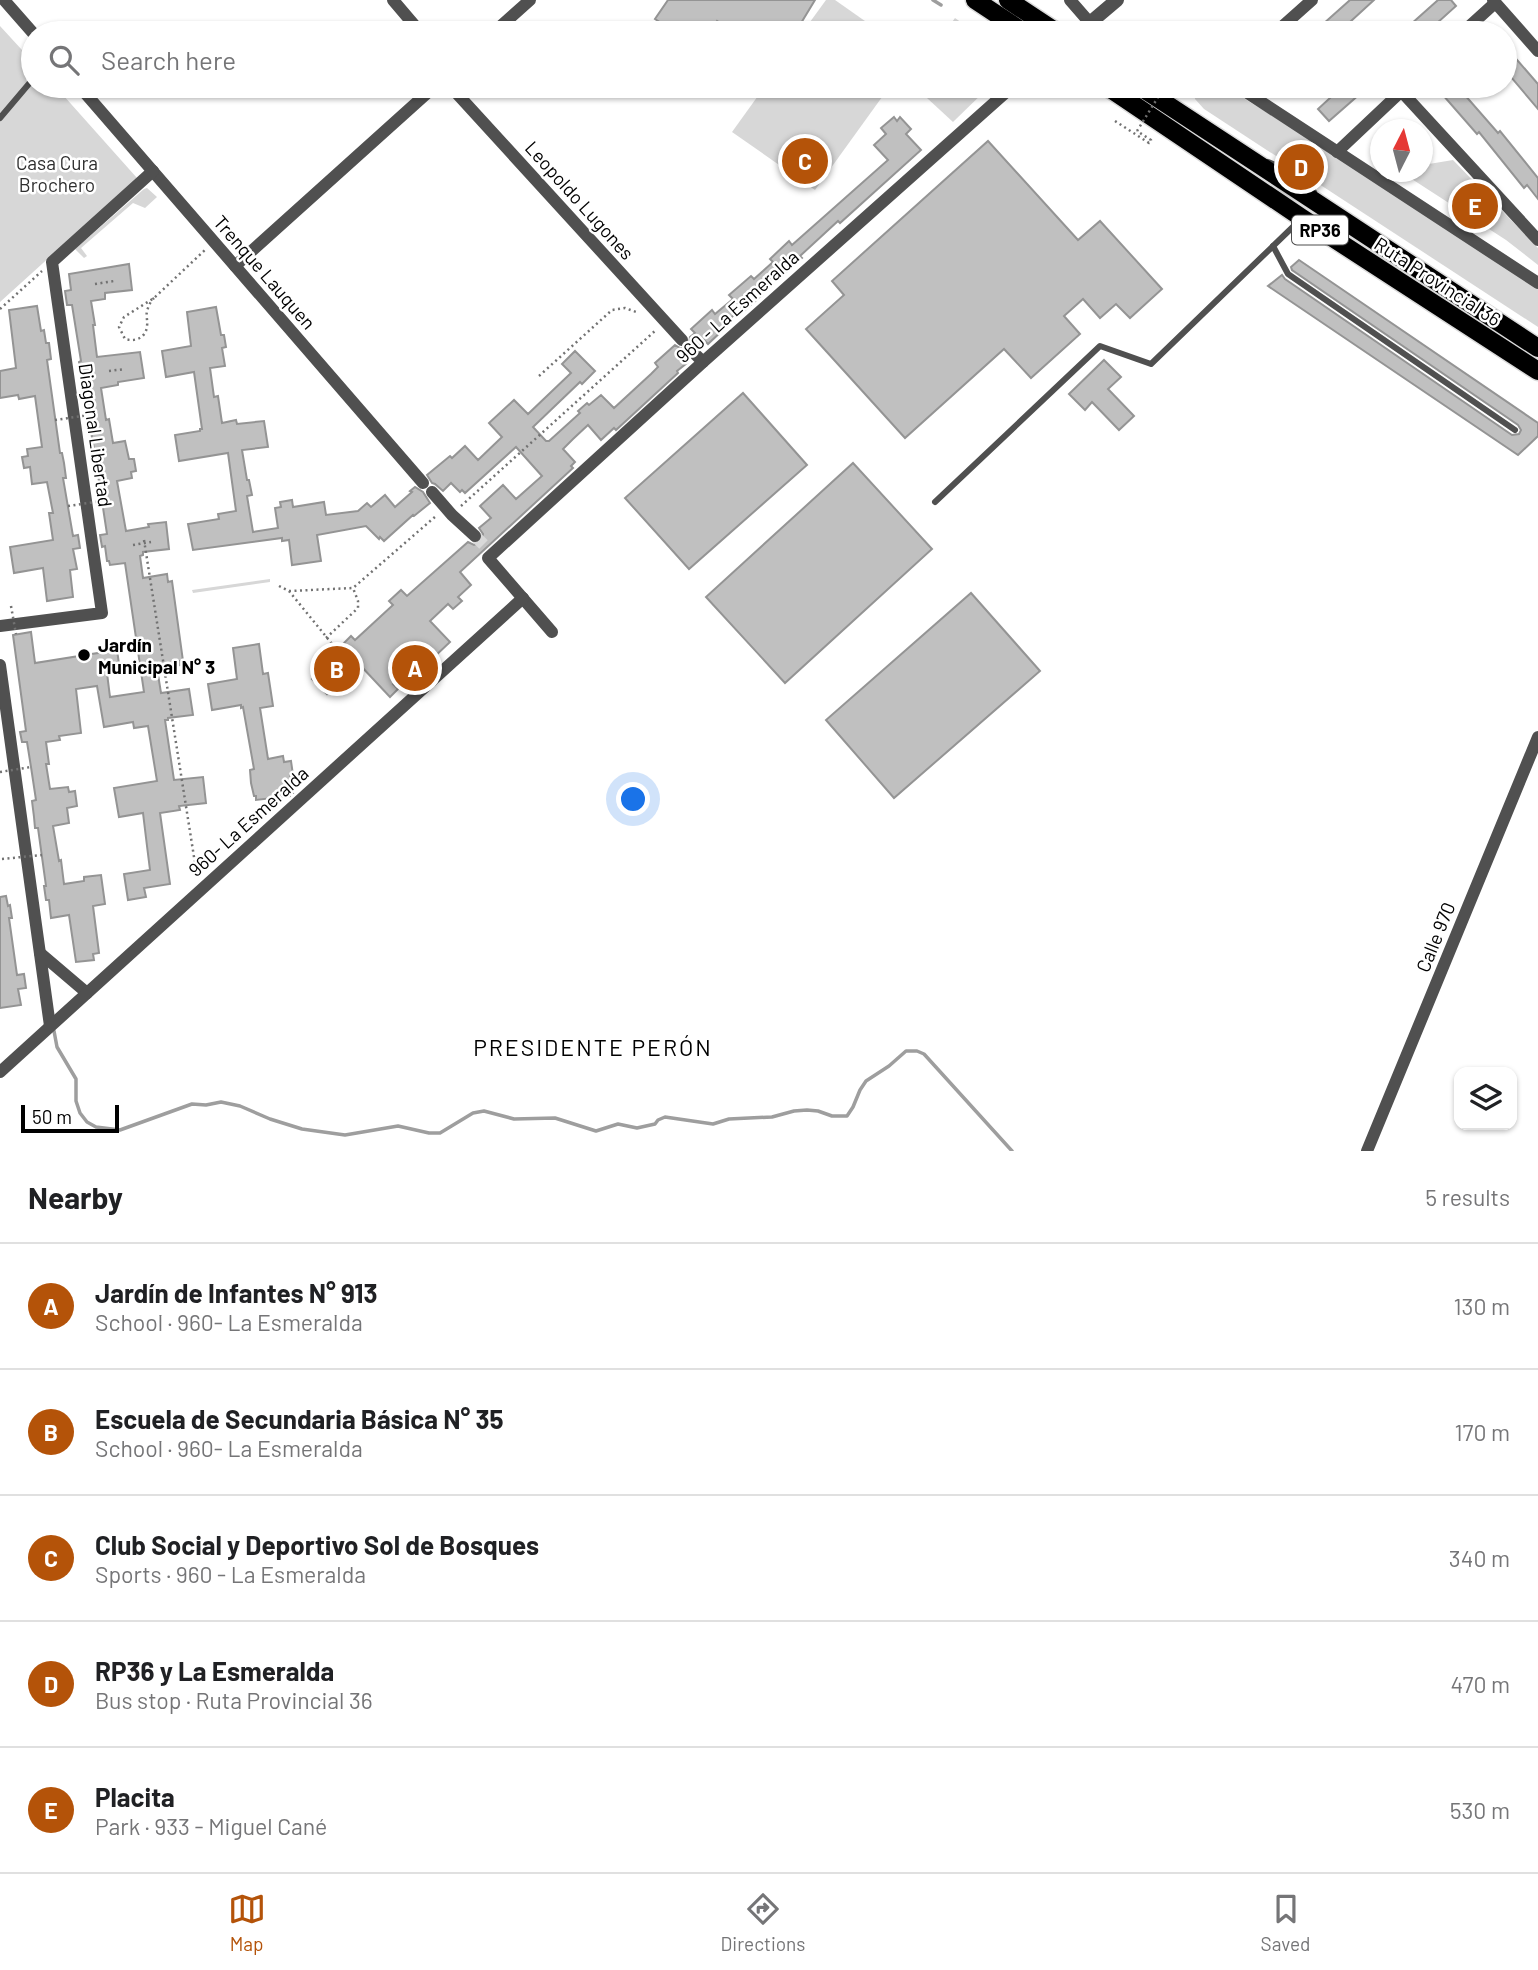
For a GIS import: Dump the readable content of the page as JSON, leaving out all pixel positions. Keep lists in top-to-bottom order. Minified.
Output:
{"streets":{"main road":["RP36","Ruta Provincial 36"],"street":["Leopoldo Lugones","Trenque Lauquen","960 - La Esmeralda","Diagonal Libertad","960- La Esmeralda","Calle 970"]},"crossings":[["960 - La Esmeralda","960- La Esmeralda"]],"districts":["PRESIDENTE PERÓN"],"parks":["Casa Cura Brochero"],"places":["Jardín Municipal N° 3"],"scale_bar":"50 m","north":"top","page":{"search":"Search here","pins":["C","D","E","A","B"],"scale":"50 m","heading":["Nearby","5 results"],"list":[{"mark":"A","name":"Jardín de Infantes N° 913","note":"School · 960- La Esmeralda","value":"130 m"},{"mark":"B","name":"Escuela de Secundaria Básica N° 35","note":"School · 960- La Esmeralda","value":"170 m"},{"mark":"C","name":"Club Social y Deportivo Sol de Bosques","note":"Sports · 960 - La Esmeralda","value":"340 m"},{"mark":"D","name":"RP36 y La Esmeralda","note":"Bus stop · Ruta Provincial 36","value":"470 m"},{"mark":"E","name":"Placita","note":"Park · 933 - Miguel Cané","value":"530 m"}],"nav":["Map","Directions","Saved"]}}
